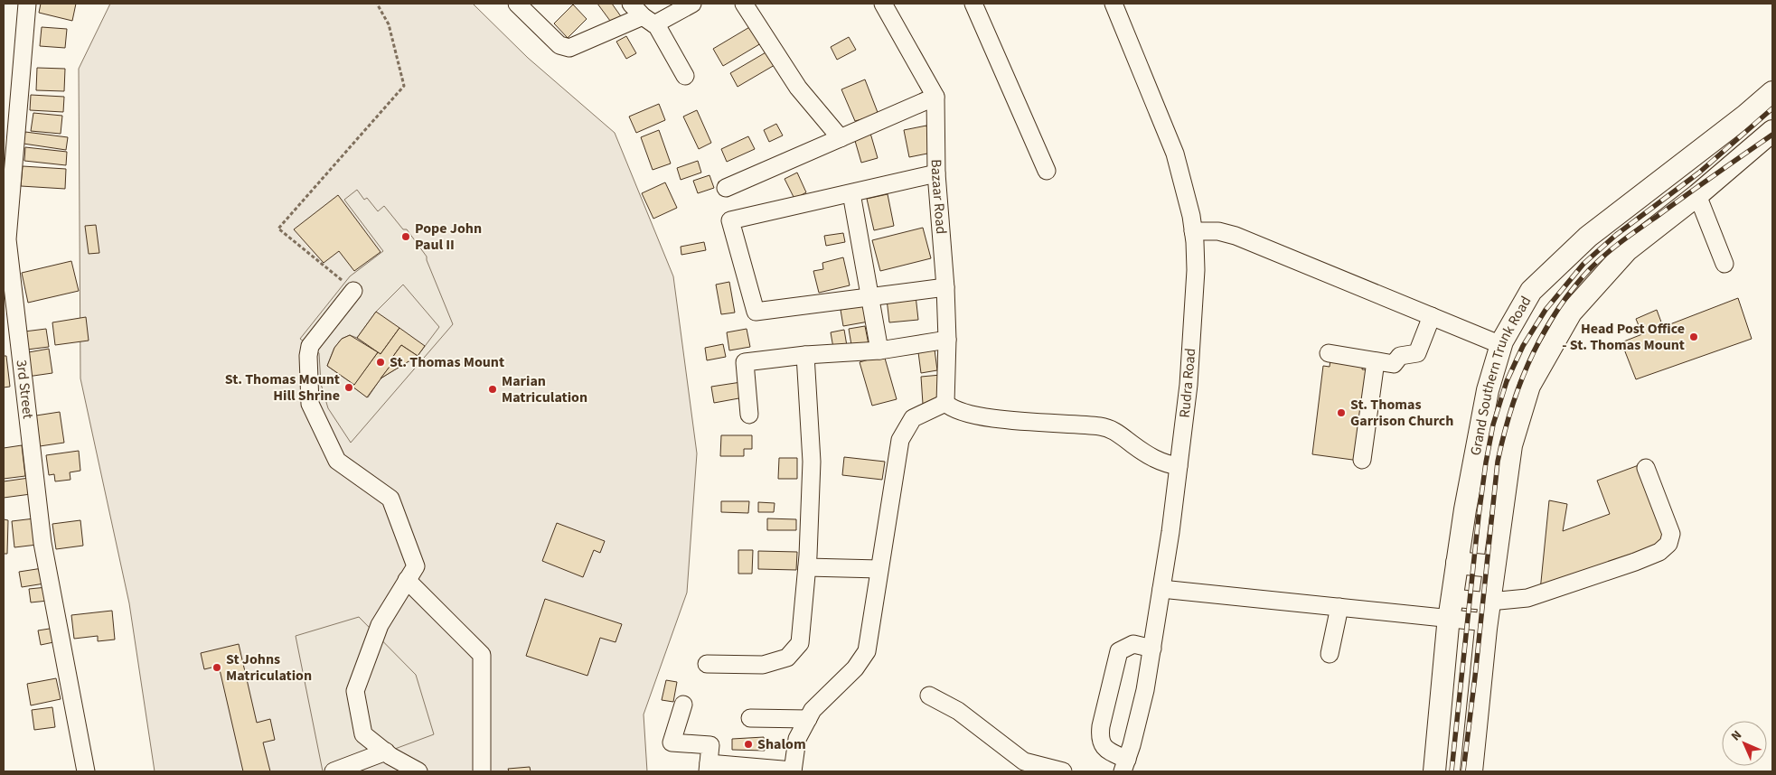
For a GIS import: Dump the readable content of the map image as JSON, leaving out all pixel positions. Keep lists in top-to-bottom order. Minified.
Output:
{"streets":{"main road":["Grand Southern Trunk Road"],"street":["Bazaar Road","Rudra Road","3rd Street"]},"places":["Pope John Paul II","Head Post Office - St. Thomas Mount","St. Thomas Mount","St. Thomas Mount Hill Shrine","Marian Matriculation","St. Thomas Garrison Church","St Johns Matriculation","Shalom"],"north":"top left"}
